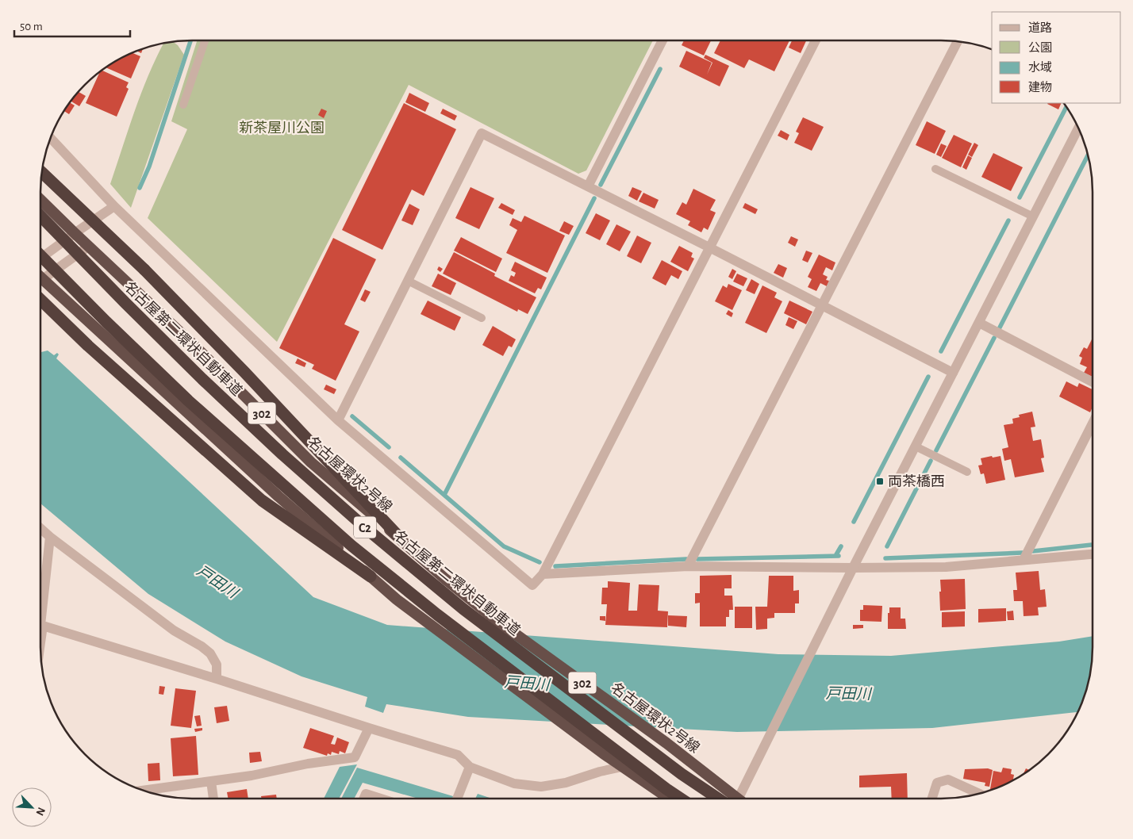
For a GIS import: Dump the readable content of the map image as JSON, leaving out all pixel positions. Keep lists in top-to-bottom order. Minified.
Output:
{"streets":{"highway":["名古屋第二環状自動車道","302","名古屋環状2号線","C2"]},"water":["戸田川"],"parks":["新茶屋川公園"],"places":{"transit":["両茶橋西"]},"legend":["道路","公園","水域","建物"],"scale_bar":"50 m","north":"bottom right"}
